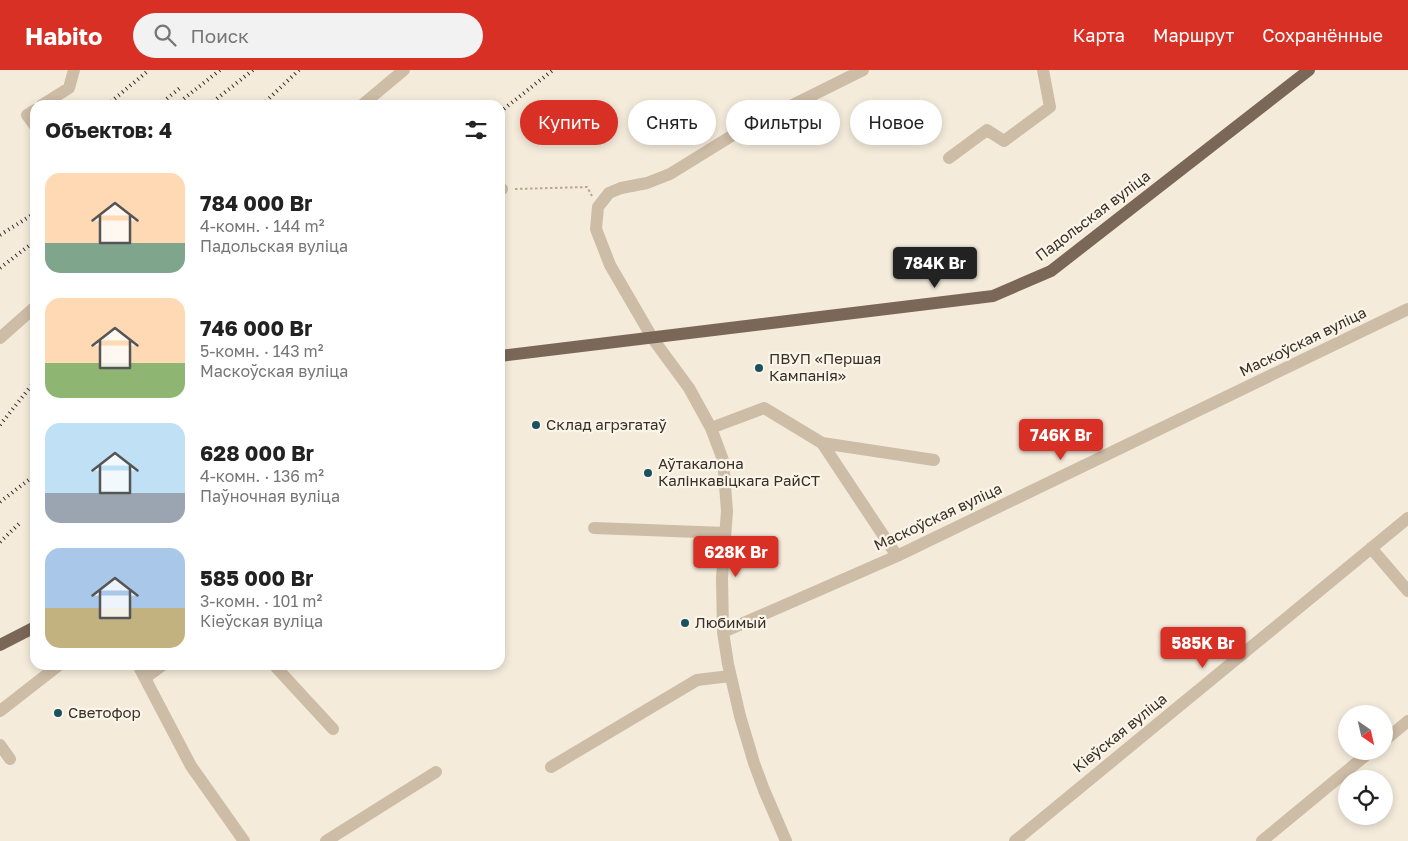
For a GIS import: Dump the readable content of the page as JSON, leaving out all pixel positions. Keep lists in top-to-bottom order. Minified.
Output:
{"streets":{"main road":["Падольская вуліца"],"street":["Маскоўская вуліца","Кіеўская вуліца"]},"places":["ПВУП «Першая Кампанія»","Склад агрэгатаў","Аўтакалона Калінкавіцкага РайСТ","Любимый","Светофор"],"north":"bottom right","page":{"header":"Habito","search":"Поиск","nav":["Карта","Маршрут","Сохранённые"],"chip":["Купить","Снять","Фильтры","Новое"],"heading":"Объектов: 4","list":[{"name":"784 000 Br","note":"4-комн. · 144 m² · Падольская вуліца"},{"name":"746 000 Br","note":"5-комн. · 143 m² · Маскоўская вуліца"},{"name":"628 000 Br","note":"4-комн. · 136 m² · Паўночная вуліца"},{"name":"585 000 Br","note":"3-комн. · 101 m² · Кіеўская вуліца"}],"price":["784K Br","746K Br","628K Br","585K Br"]}}
